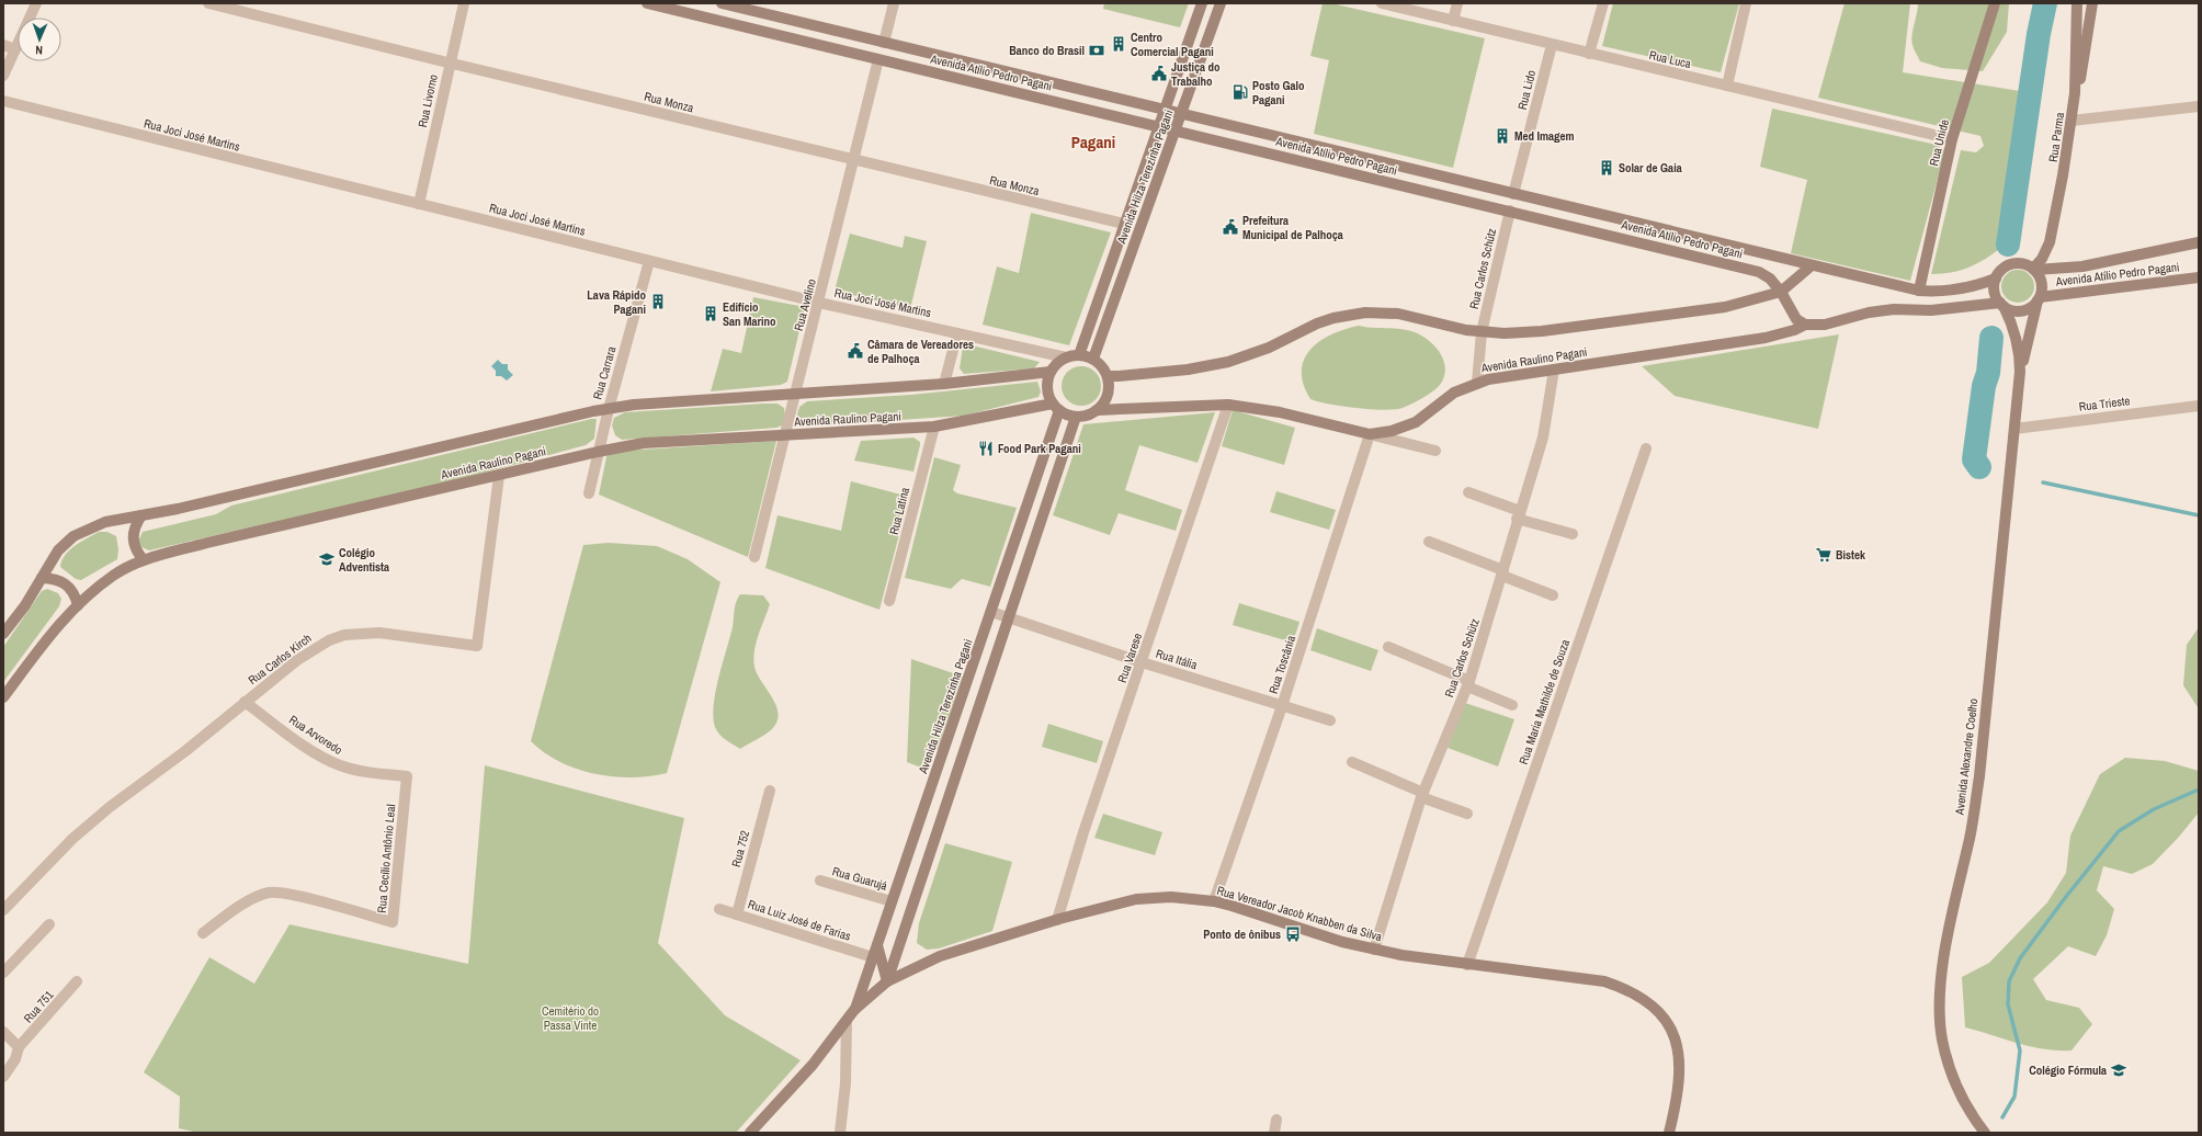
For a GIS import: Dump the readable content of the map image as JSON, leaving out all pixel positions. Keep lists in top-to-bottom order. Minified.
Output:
{"streets":{"main road":["Avenida Atílio Pedro Pagani","Rua Parma","Rua Unide","Avenida Hilza Terezinha Pagani","Avenida Raulino Pagani","Avenida Alexandre Coelho","Rua Vereador Jacob Knabben da Silva"],"street":["Rua Luca","Rua Lido","Rua Livorno","Rua Monza","Rua Joci José Martins","Rua Carlos Schütz","Rua Avelino","Rua Carrara","Rua Trieste","Rua Latina","Rua Varese","Rua Carlos Kirch","Rua Itália","Rua Toscânia","Rua Maria Mathilde de Souza","Rua Arvoredo","Rua 752","Rua Cecílio Antônio Leal","Rua Guarujá","Rua Luiz José de Farias","Rua 751"]},"crossings":[["Rua Luca","Rua Lido"],["Rua Luca","Rua Unide"],["Avenida Atílio Pedro Pagani","Rua Lido"],["Avenida Atílio Pedro Pagani","Rua Parma"],["Avenida Atílio Pedro Pagani","Rua Unide"],["Avenida Atílio Pedro Pagani","Avenida Hilza Terezinha Pagani"],["Avenida Atílio Pedro Pagani","Rua Carlos Schütz"],["Avenida Atílio Pedro Pagani","Rua Avelino"],["Avenida Atílio Pedro Pagani","Avenida Raulino Pagani"],["Avenida Atílio Pedro Pagani","Avenida Alexandre Coelho"],["Rua Livorno","Rua Monza"],["Rua Livorno","Rua Joci José Martins"],["Rua Monza","Avenida Hilza Terezinha Pagani"],["Rua Monza","Rua Avelino"],["Rua Joci José Martins","Avenida Hilza Terezinha Pagani"],["Rua Joci José Martins","Rua Avelino"],["Rua Joci José Martins","Avenida Raulino Pagani"],["Rua Joci José Martins","Rua Carrara"],["Rua Parma","Avenida Alexandre Coelho"],["Avenida Hilza Terezinha Pagani","Avenida Raulino Pagani"],["Avenida Hilza Terezinha Pagani","Rua Itália"],["Avenida Hilza Terezinha Pagani","Rua Guarujá"],["Avenida Hilza Terezinha Pagani","Rua Vereador Jacob Knabben da Silva"],["Avenida Hilza Terezinha Pagani","Rua Luiz José de Farias"],["Rua Carlos Schütz","Avenida Raulino Pagani"],["Rua Carlos Schütz","Rua Vereador Jacob Knabben da Silva"],["Rua Avelino","Avenida Raulino Pagani"],["Avenida Raulino Pagani","Rua Carrara"],["Avenida Raulino Pagani","Rua Latina"],["Avenida Raulino Pagani","Rua Varese"],["Avenida Raulino Pagani","Rua Carlos Kirch"],["Avenida Raulino Pagani","Rua Toscânia"],["Rua Trieste","Avenida Alexandre Coelho"],["Rua Varese","Rua Itália"],["Rua Varese","Rua Vereador Jacob Knabben da Silva"],["Rua Carlos Kirch","Rua Arvoredo"],["Rua Itália","Rua Toscânia"],["Rua Toscânia","Rua Vereador Jacob Knabben da Silva"],["Rua Maria Mathilde de Souza","Rua Vereador Jacob Knabben da Silva"],["Rua Arvoredo","Rua Cecílio Antônio Leal"],["Rua 752","Rua Luiz José de Farias"]],"districts":["Pagani"],"parks":["Cemitério do Passa Vinte"],"places":{"building":["Centro Comercial Pagani","Med Imagem","Solar de Gaia","Lava Rápido Pagani","Edifício San Marino"],"bank":["Banco do Brasil"],"public building":["Justiça do Trabalho","Prefeitura Municipal de Palhoça","Câmara de Vereadores de Palhoça"],"fuel station":["Posto Galo Pagani"],"restaurant":["Food Park Pagani"],"supermarket":["Bistek"],"school or university":["Colégio Adventista","Colégio Fórmula"],"bus stop":["Ponto de ônibus"]},"north":"bottom"}
